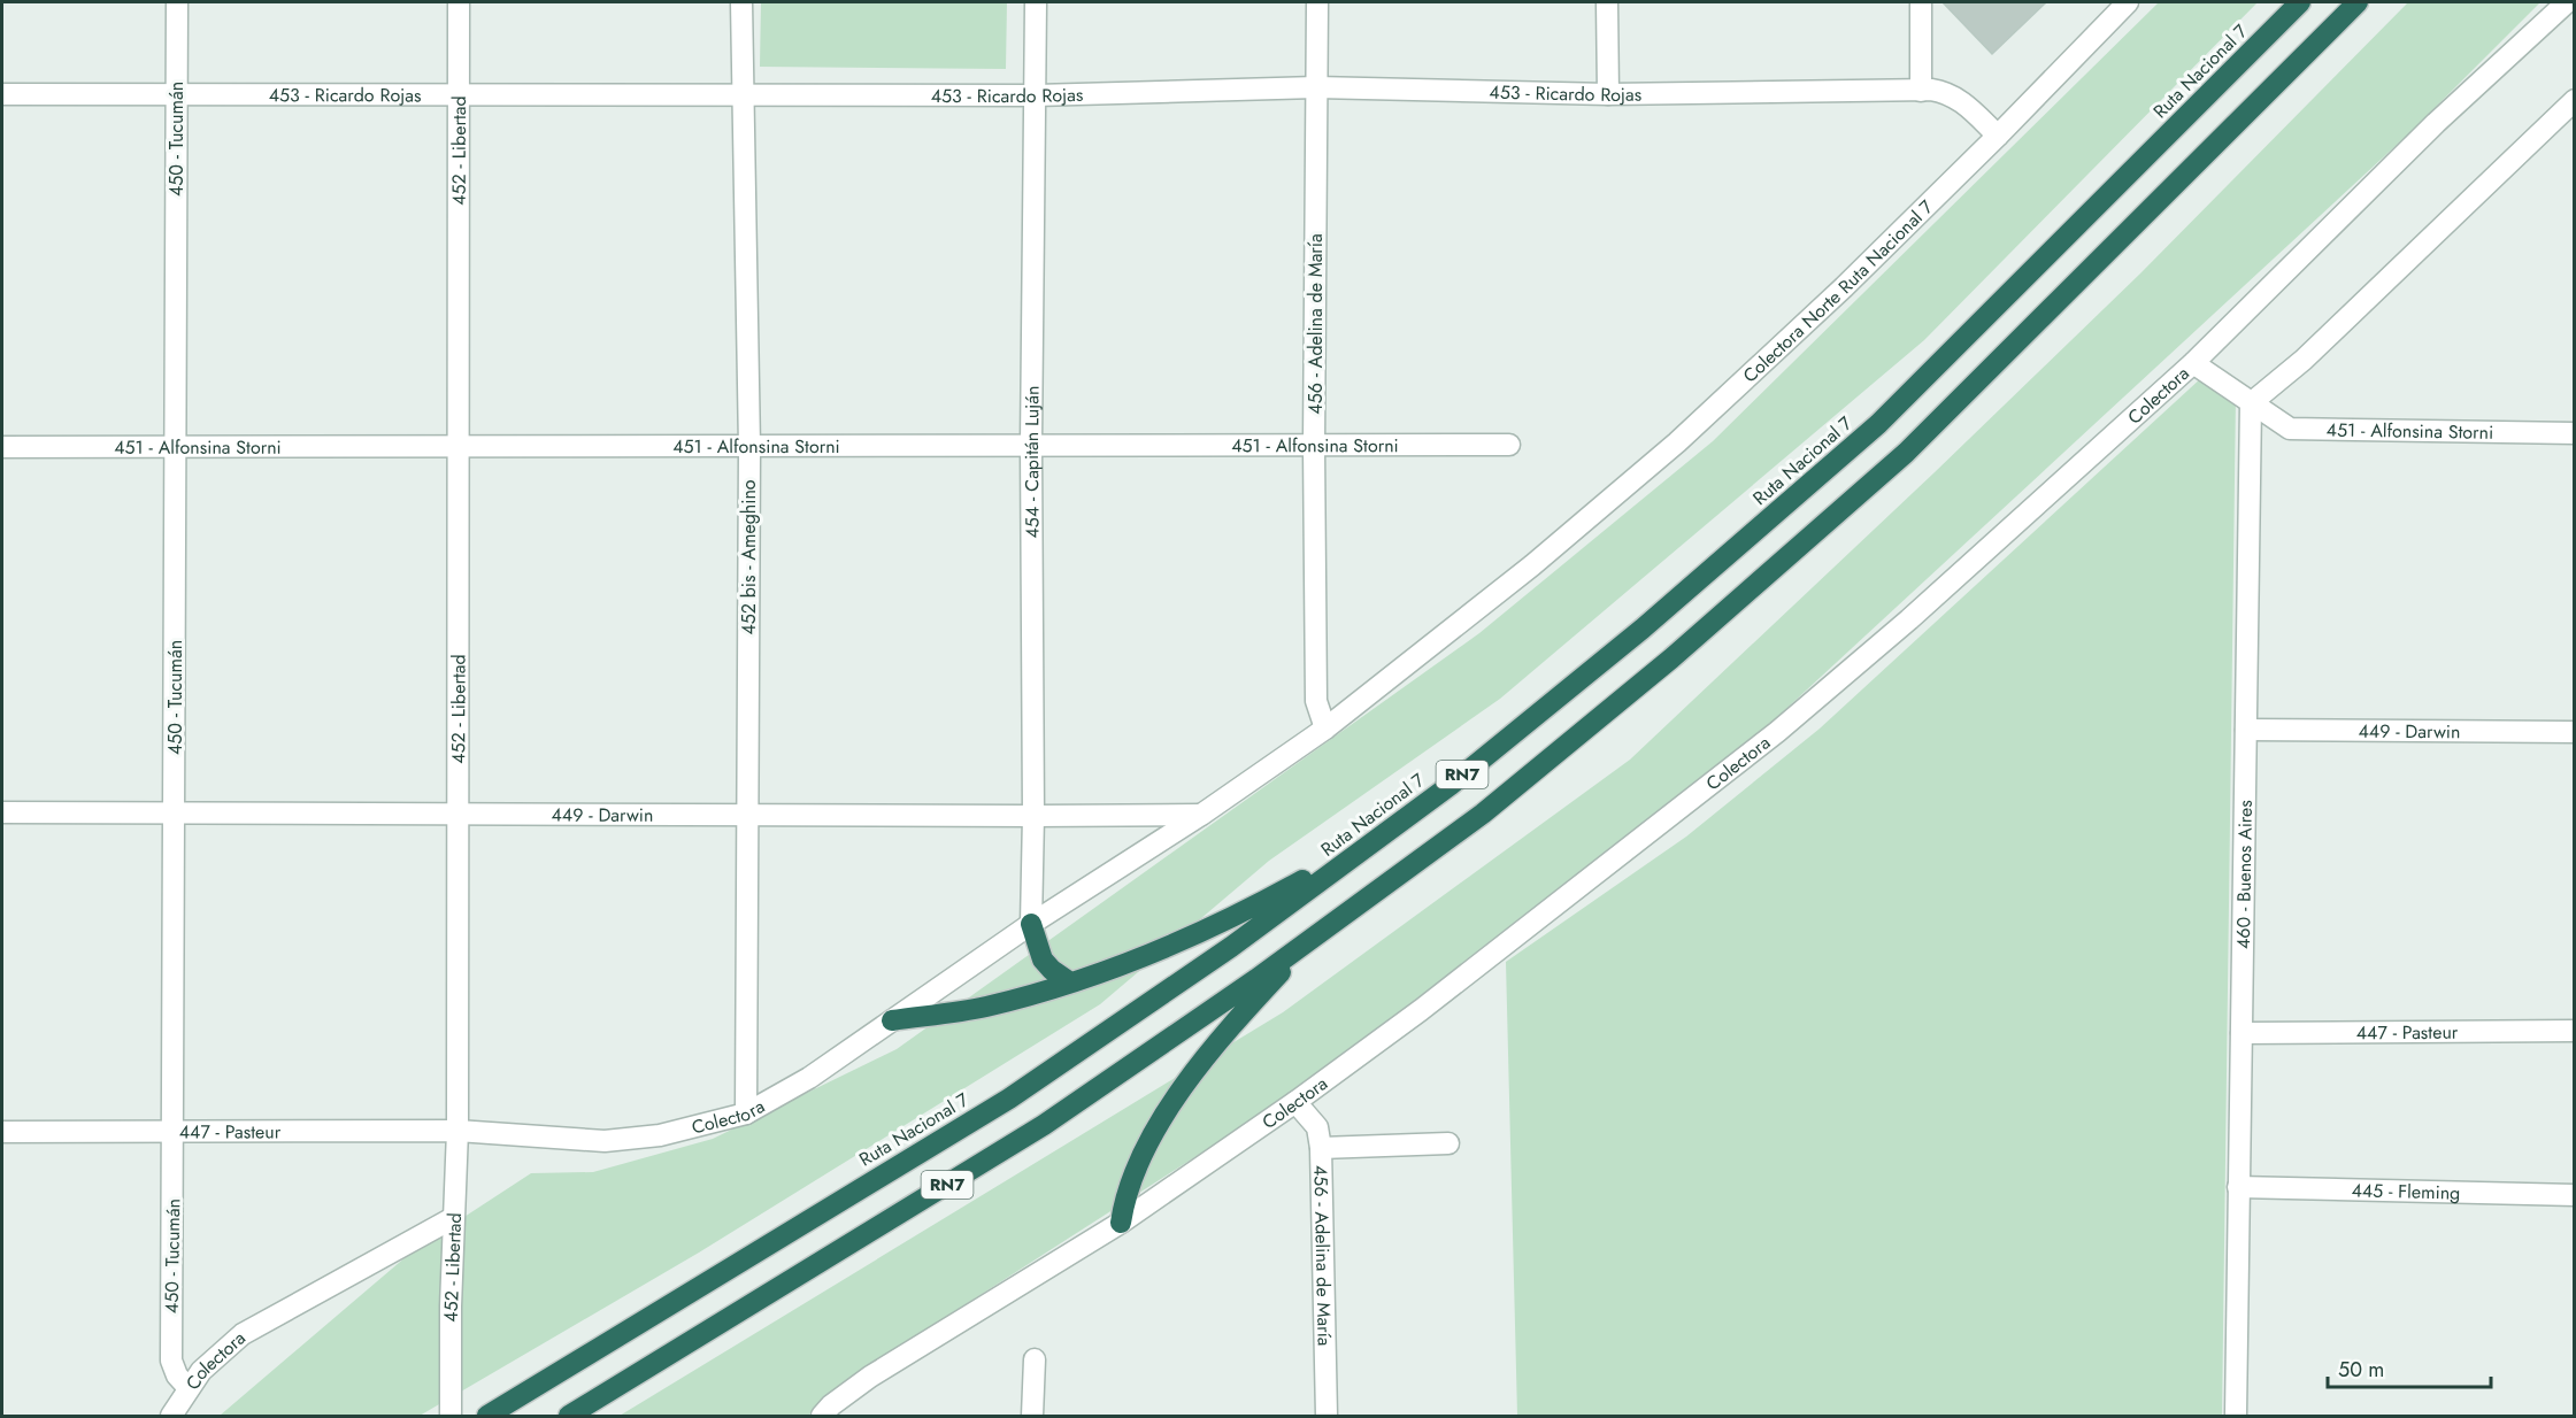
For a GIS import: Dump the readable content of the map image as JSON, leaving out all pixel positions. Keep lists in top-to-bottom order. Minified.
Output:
{"streets":{"highway":["Ruta Nacional 7","RN7"],"street":["453 - Ricardo Rojas","450 - Tucumán","452 - Libertad","Colectora Norte Ruta Nacional 7","456 - Adelina de María","Colectora","451 - Alfonsina Storni","454 - Capitán Luján","452 bis - Ameghino","449 - Darwin","460 - Buenos Aires","447 - Pasteur","445 - Fleming"]},"crossings":[["453 - Ricardo Rojas","450 - Tucumán"],["453 - Ricardo Rojas","452 - Libertad"],["453 - Ricardo Rojas","Colectora Norte Ruta Nacional 7"],["453 - Ricardo Rojas","456 - Adelina de María"],["453 - Ricardo Rojas","454 - Capitán Luján"],["453 - Ricardo Rojas","452 bis - Ameghino"],["450 - Tucumán","Colectora"],["450 - Tucumán","451 - Alfonsina Storni"],["450 - Tucumán","449 - Darwin"],["450 - Tucumán","447 - Pasteur"],["452 - Libertad","Colectora"],["452 - Libertad","451 - Alfonsina Storni"],["452 - Libertad","449 - Darwin"],["452 - Libertad","447 - Pasteur"],["Colectora Norte Ruta Nacional 7","Colectora"],["456 - Adelina de María","Colectora"],["456 - Adelina de María","451 - Alfonsina Storni"],["Colectora","454 - Capitán Luján"],["Colectora","452 bis - Ameghino"],["Colectora","449 - Darwin"],["Colectora","447 - Pasteur"],["451 - Alfonsina Storni","454 - Capitán Luján"],["451 - Alfonsina Storni","452 bis - Ameghino"],["451 - Alfonsina Storni","460 - Buenos Aires"],["454 - Capitán Luján","449 - Darwin"],["452 bis - Ameghino","449 - Darwin"],["449 - Darwin","460 - Buenos Aires"],["460 - Buenos Aires","447 - Pasteur"],["460 - Buenos Aires","445 - Fleming"]],"scale_bar":"50 m"}
